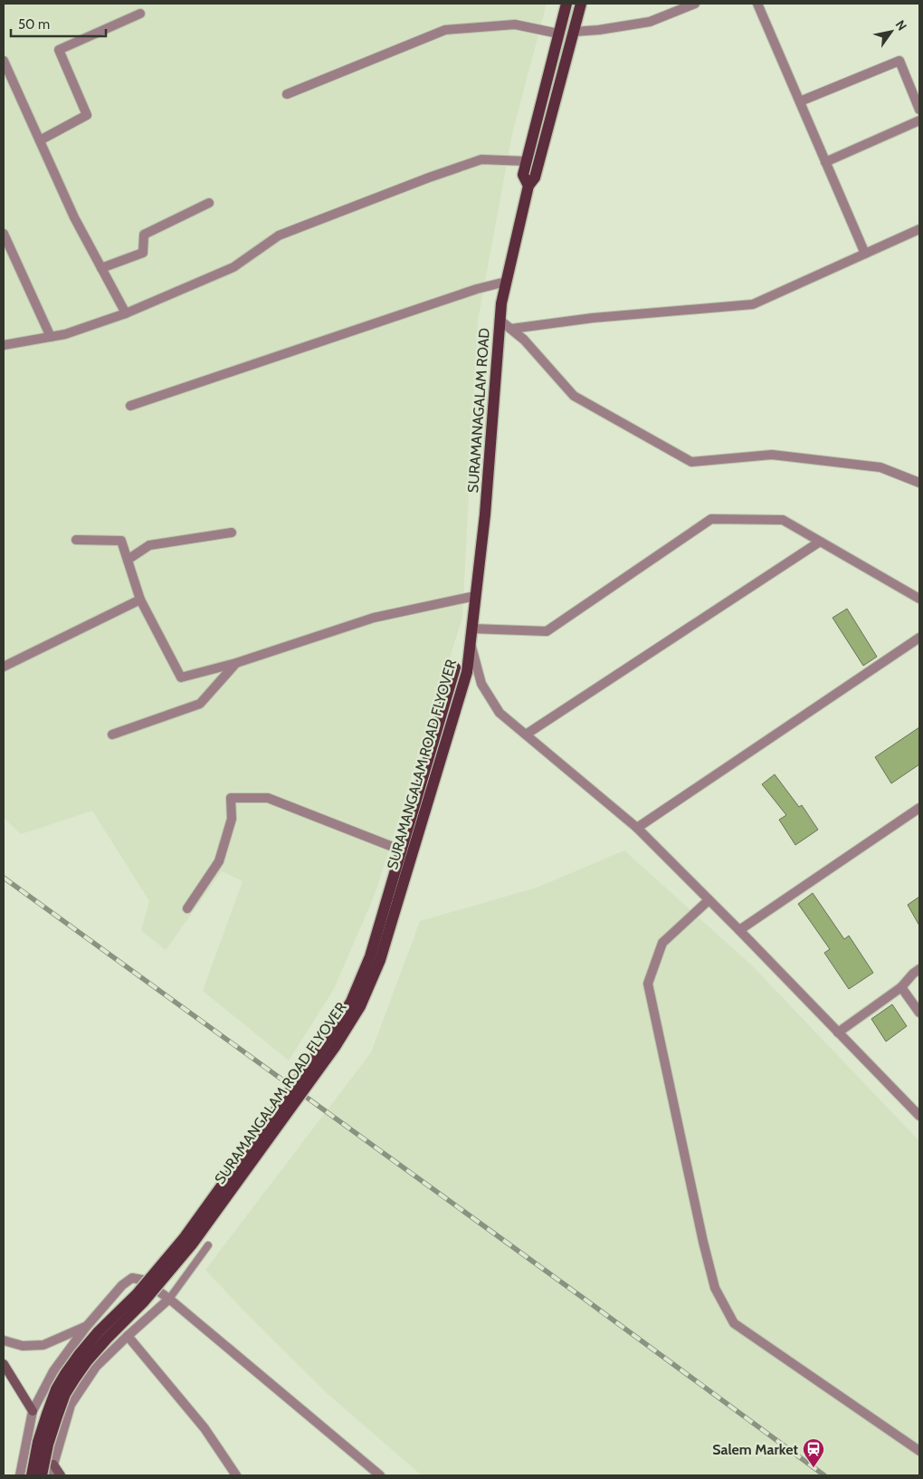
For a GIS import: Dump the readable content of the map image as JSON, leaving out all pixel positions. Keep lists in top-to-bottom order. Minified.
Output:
{"streets":{"main road":["SURAMANAGALAM ROAD","SURAMANGALAM ROAD FLYOVER"]},"crossings":[["SURAMANAGALAM ROAD","SURAMANGALAM ROAD FLYOVER"]],"places":{"station":["Salem Market"]},"scale_bar":"50 m","north":"top right"}
